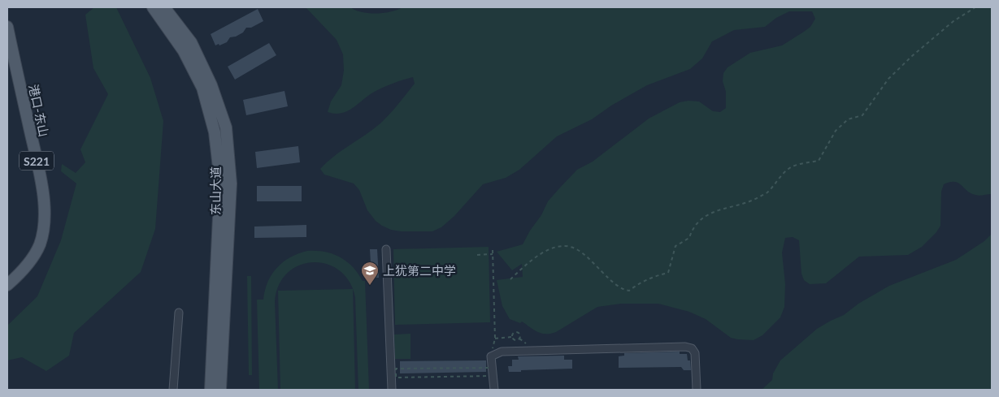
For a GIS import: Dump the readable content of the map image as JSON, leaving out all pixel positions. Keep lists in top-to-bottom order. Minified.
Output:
{"streets":{"main road":["港口-东山","S221","东山大道"]},"places":{"school or university":["上犹第二中学"]}}
